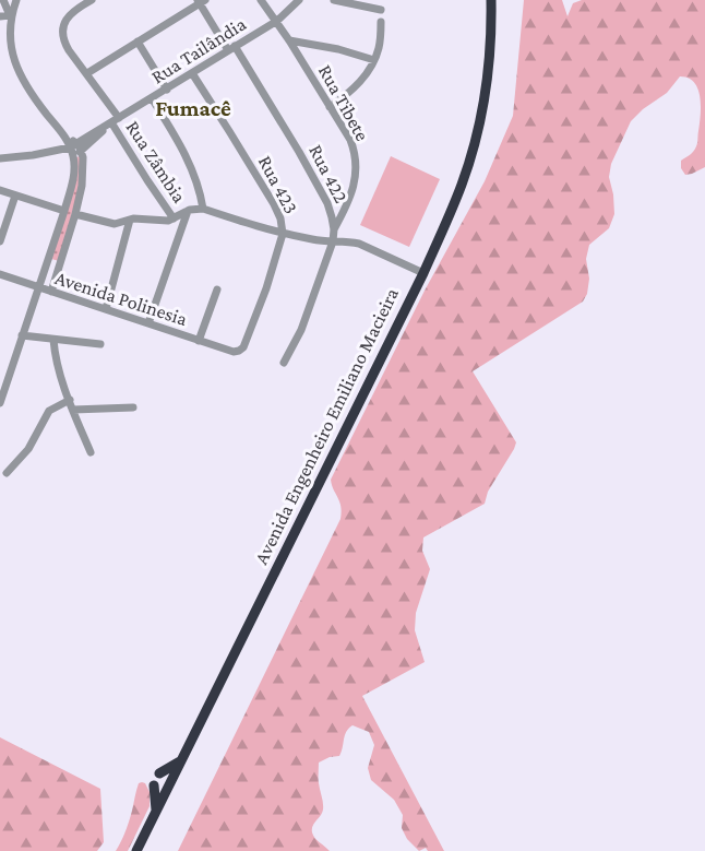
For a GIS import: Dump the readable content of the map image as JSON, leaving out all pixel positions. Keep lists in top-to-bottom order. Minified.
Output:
{"streets":{"highway":["Avenida Engenheiro Emiliano Macieira"],"street":["Rua Tailândia","Rua Tibete","Rua Zâmbia","Rua 422","Rua 423","Avenida Polinesia"]},"crossings":[["Rua Tailândia","Rua Tibete"],["Rua Tailândia","Rua Zâmbia"],["Rua Tailândia","Rua 422"],["Rua Tailândia","Rua 423"],["Rua Tibete","Rua 422"],["Rua Zâmbia","Rua 422"],["Rua Zâmbia","Rua 423"],["Rua Zâmbia","Avenida Engenheiro Emiliano Macieira"],["Rua 423","Avenida Polinesia"]],"districts":["Fumacê"]}
